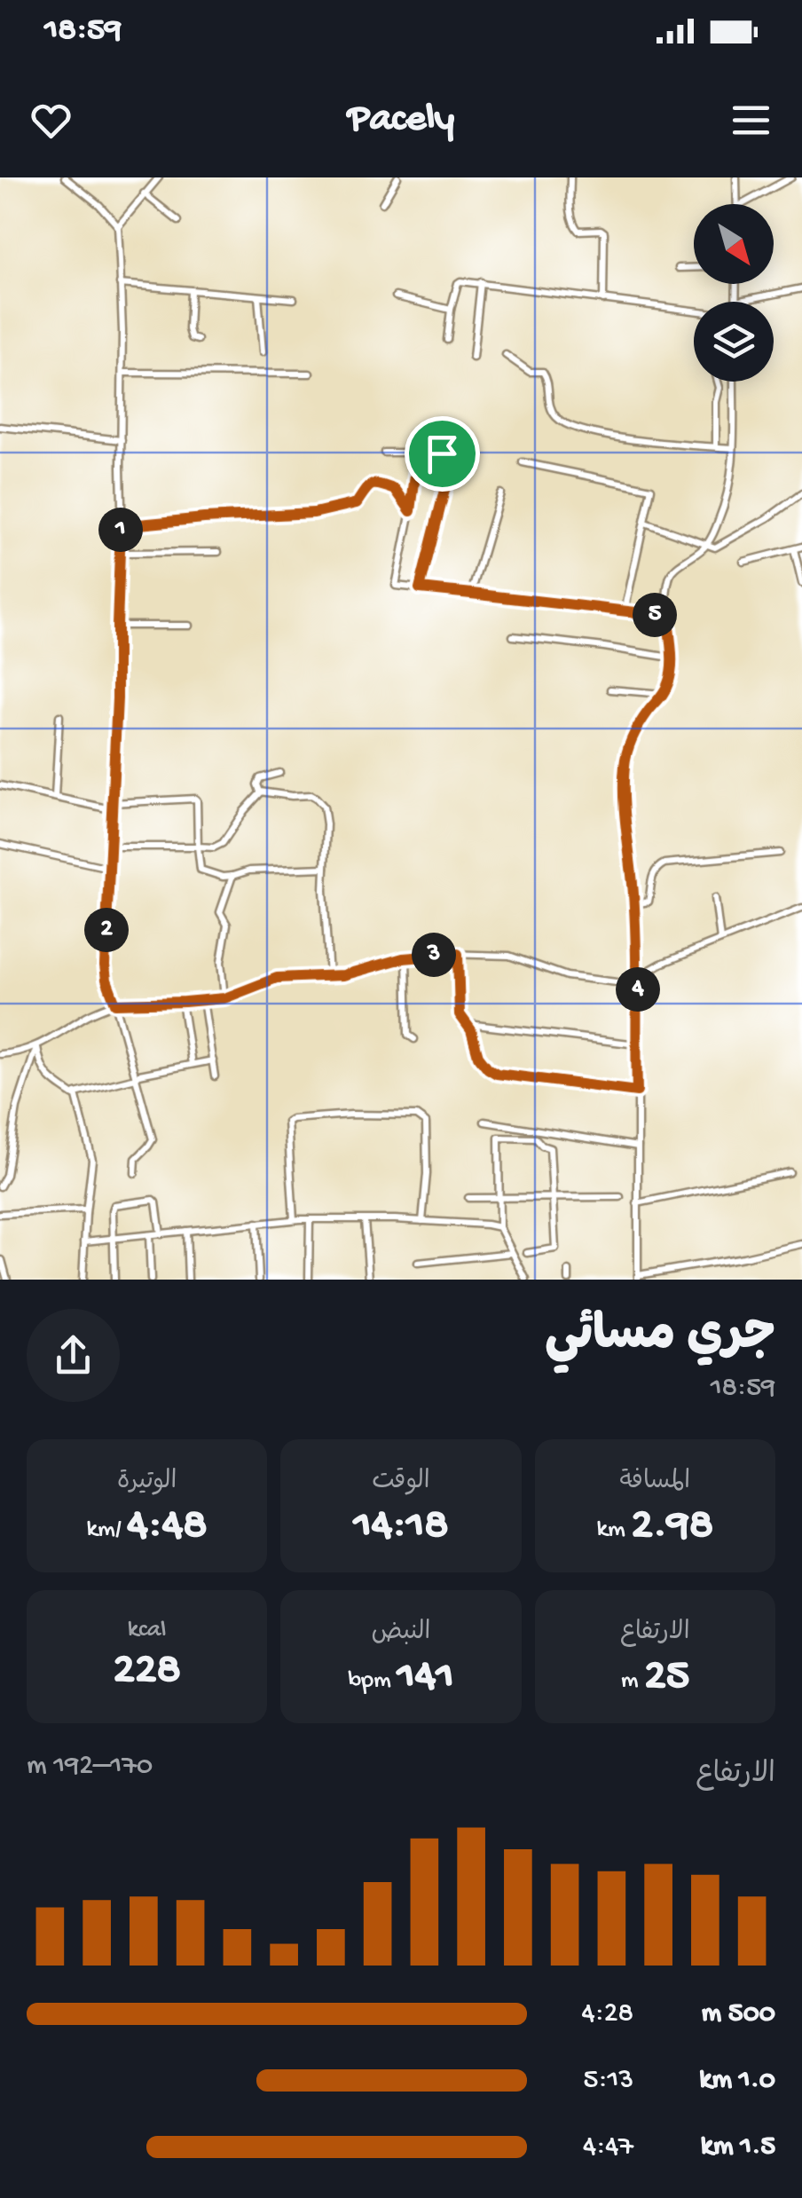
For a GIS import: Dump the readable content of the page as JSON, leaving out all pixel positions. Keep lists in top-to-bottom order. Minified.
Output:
{"north":"bottom right","page":{"status":"18:59","header":"Pacely","pins":["1","5","2","3","4"],"heading":["جري مسائي","18:59"],"stats":[["المسافة","2.98 km"],["الوقت","14:18"],["الوتيرة","4:48 /km"],["الارتفاع","25 m"],["النبض","141 bpm"],["kcal","228"]],"chart":["الارتفاع","170–192 m"],"list":[{"name":"500 m","note":"4:28"},{"name":"1.0 km","note":"5:13"},{"name":"1.5 km","note":"4:47"}]}}
